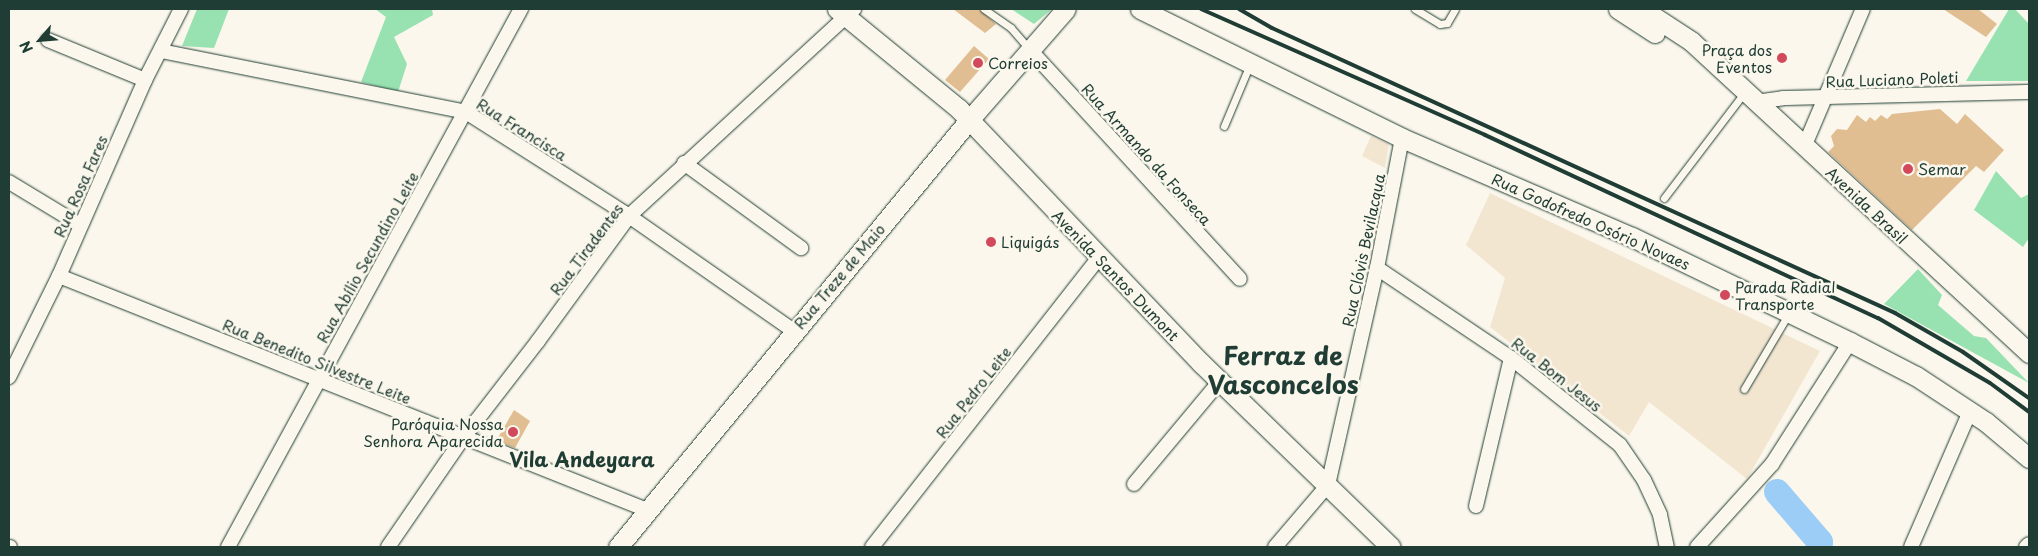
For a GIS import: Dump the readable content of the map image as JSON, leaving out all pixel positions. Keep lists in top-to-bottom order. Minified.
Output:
{"streets":{"main road":["Avenida Brasil","Rua Godofredo Osório Novaes","Avenida Santos Dumont","Rua Treze de Maio"],"street":["Rua Luciano Poleti","Rua Francisca","Rua Armando da Fonseca","Rua Rosa Fares","Rua Tiradentes","Rua Clóvis Bevilacqua","Rua Abílio Secundino Leite","Rua Benedito Silvestre Leite","Rua Bom Jesus","Rua Pedro Leite"]},"crossings":[["Rua Luciano Poleti","Avenida Brasil"],["Rua Francisca","Rua Rosa Fares"],["Rua Francisca","Rua Tiradentes"],["Rua Francisca","Rua Abílio Secundino Leite"],["Rua Francisca","Rua Treze de Maio"],["Rua Armando da Fonseca","Rua Treze de Maio"],["Rua Rosa Fares","Rua Benedito Silvestre Leite"],["Rua Godofredo Osório Novaes","Rua Clóvis Bevilacqua"],["Rua Tiradentes","Avenida Santos Dumont"],["Rua Tiradentes","Rua Benedito Silvestre Leite"],["Rua Clóvis Bevilacqua","Avenida Santos Dumont"],["Rua Clóvis Bevilacqua","Rua Bom Jesus"],["Rua Abílio Secundino Leite","Rua Benedito Silvestre Leite"],["Avenida Santos Dumont","Rua Treze de Maio"],["Avenida Santos Dumont","Rua Pedro Leite"],["Rua Treze de Maio","Rua Benedito Silvestre Leite"]],"districts":["Ferraz de Vasconcelos","Vila Andeyara"],"places":["Praça dos Eventos","Correios","Semar","Liquigás","Parada Radial Transporte","Paróquia Nossa Senhora Aparecida"],"north":"bottom left"}
